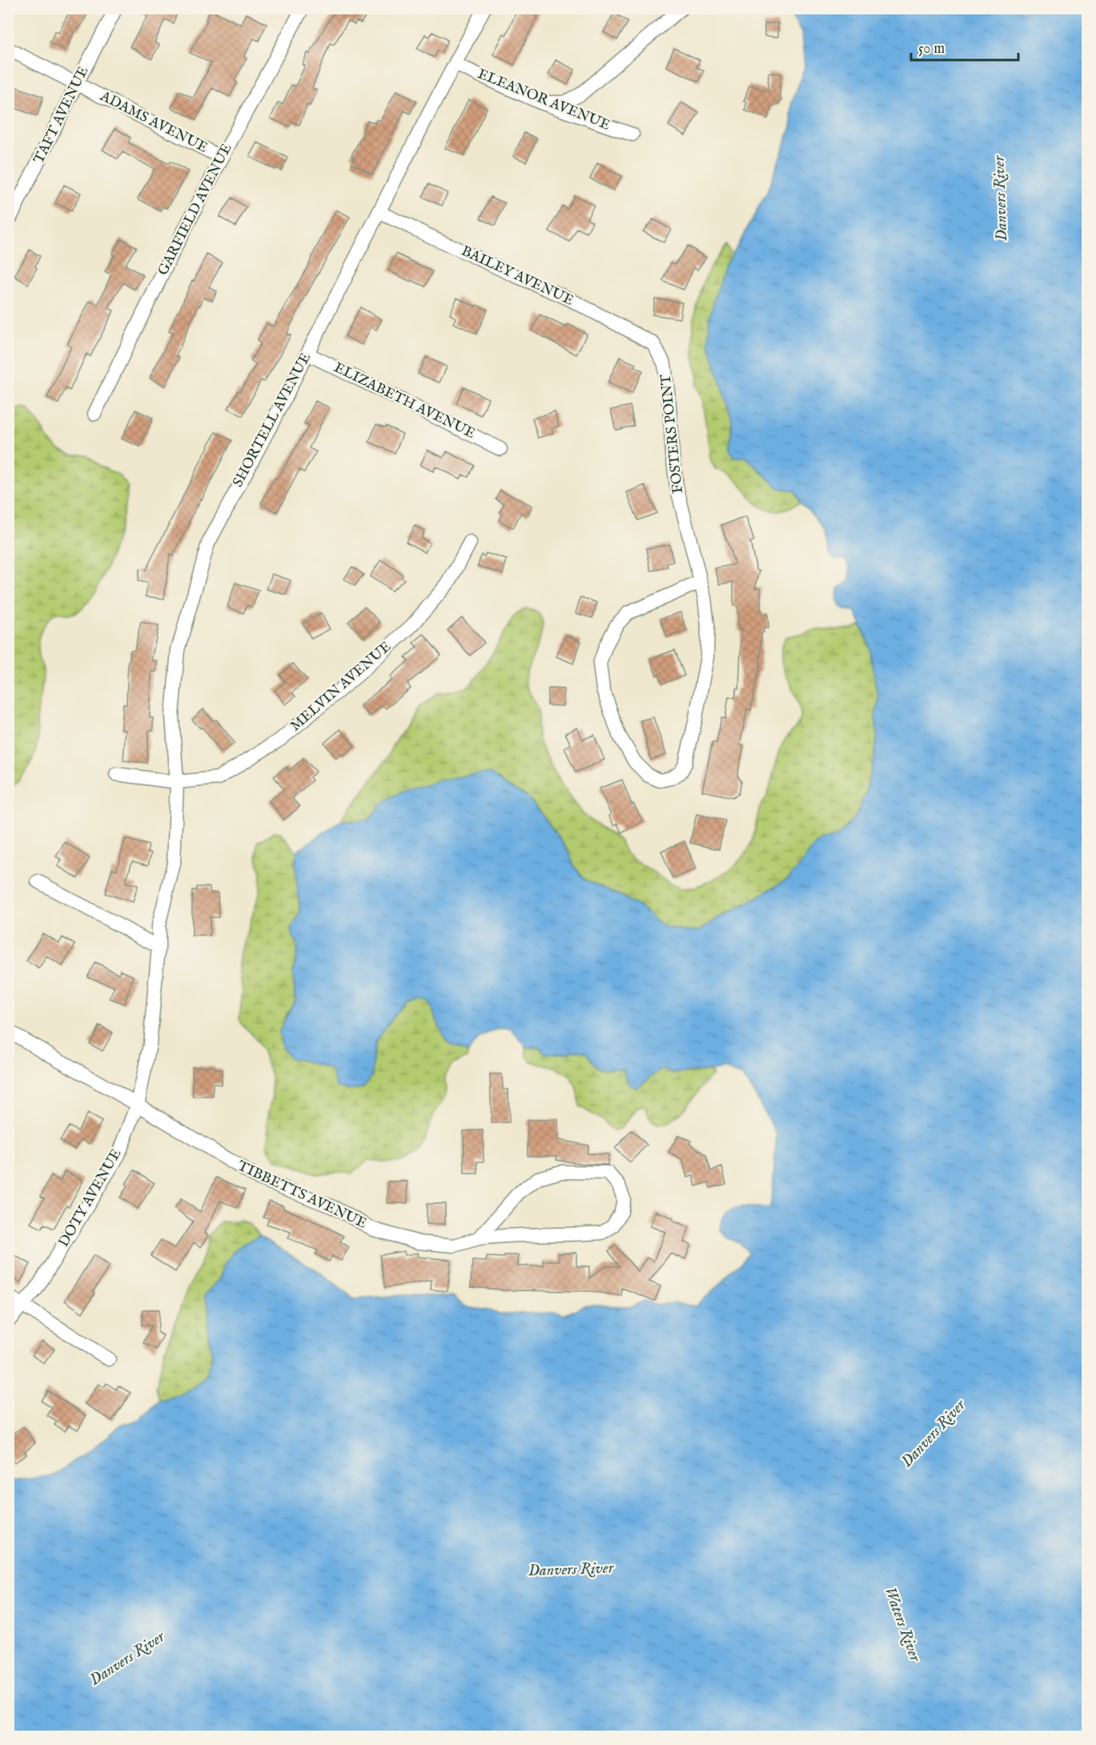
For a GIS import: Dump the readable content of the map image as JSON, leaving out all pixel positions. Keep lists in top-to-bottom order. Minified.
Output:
{"streets":{"street":["ELEANOR AVENUE","TAFT AVENUE","ADAMS AVENUE","GARFIELD AVENUE","BAILEY AVENUE","ELIZABETH AVENUE","SHORTELL AVENUE","FOSTERS POINT","MELVIN AVENUE","TIBBETTS AVENUE","DOTY AVENUE"]},"crossings":[["ELEANOR AVENUE","SHORTELL AVENUE"],["TAFT AVENUE","ADAMS AVENUE"],["ADAMS AVENUE","GARFIELD AVENUE"],["BAILEY AVENUE","SHORTELL AVENUE"],["BAILEY AVENUE","FOSTERS POINT"],["ELIZABETH AVENUE","SHORTELL AVENUE"],["SHORTELL AVENUE","MELVIN AVENUE"],["SHORTELL AVENUE","DOTY AVENUE"],["TIBBETTS AVENUE","DOTY AVENUE"]],"water":["Danvers River","Waters River"],"scale_bar":"50 m"}
